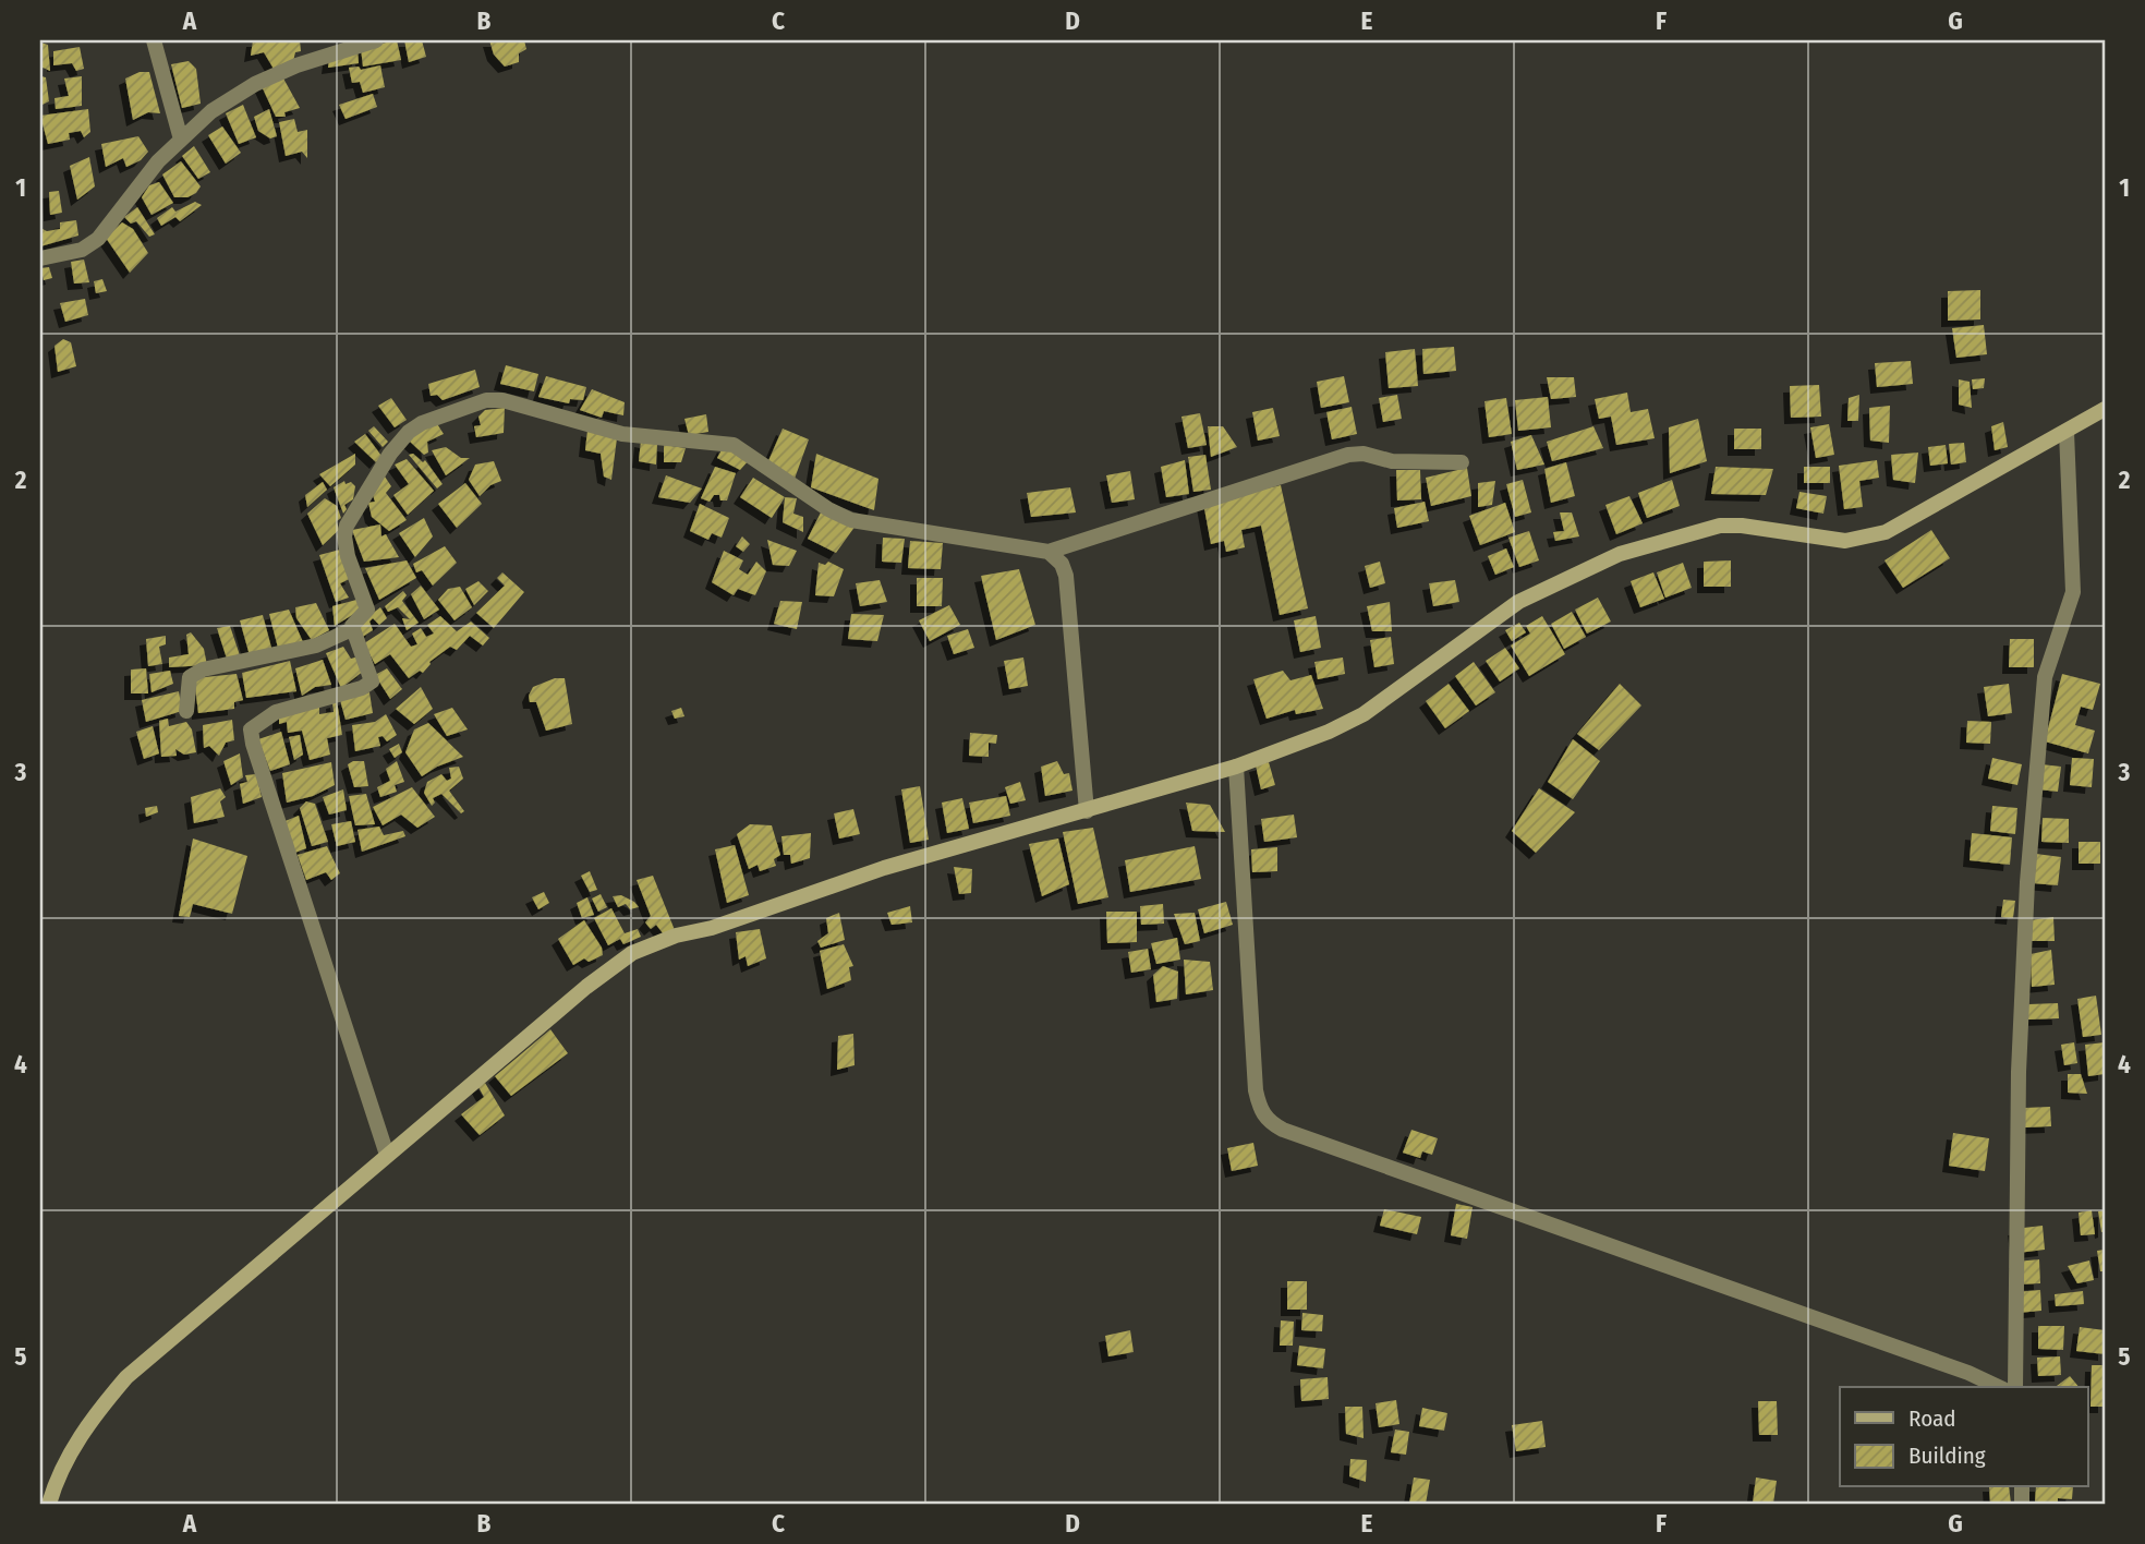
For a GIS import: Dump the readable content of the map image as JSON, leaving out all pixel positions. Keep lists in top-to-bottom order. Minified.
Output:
{"legend":["Road","Building"],"grid":{"columns":["A","B","C","D","E","F","G"],"rows":["1","2","3","4","5"]}}
